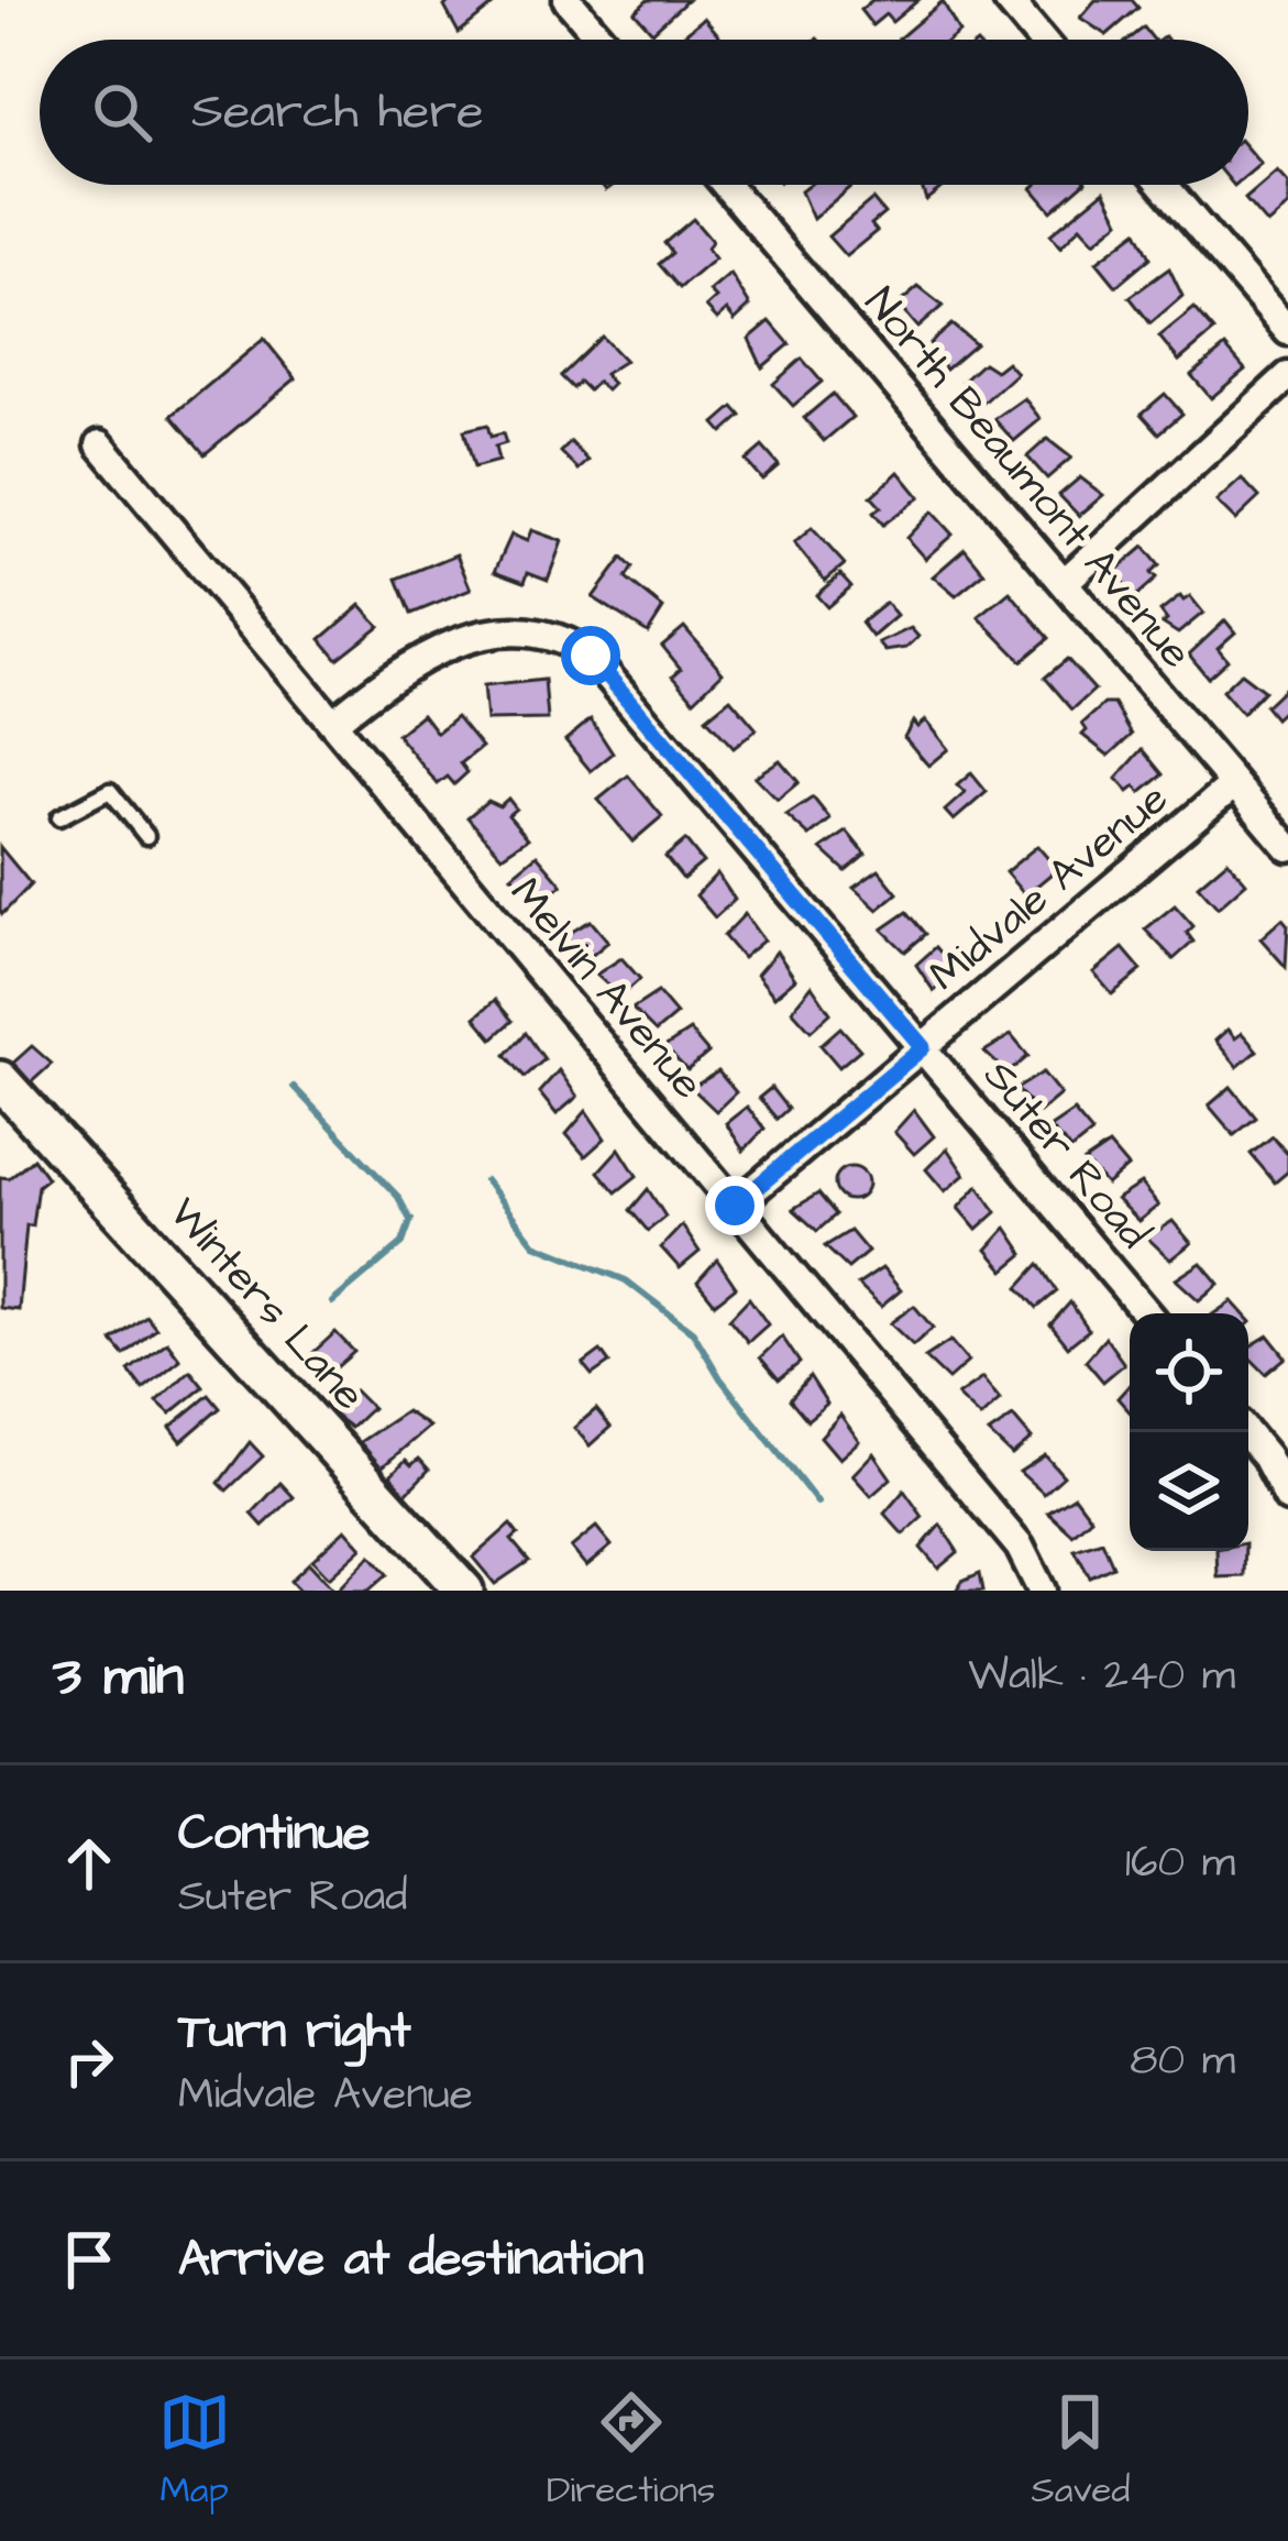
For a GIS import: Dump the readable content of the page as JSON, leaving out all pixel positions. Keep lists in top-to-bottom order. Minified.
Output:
{"streets":{"street":["North Beaumont Avenue","Midvale Avenue","Melvin Avenue","Suter Road","Winters Lane"]},"crossings":[["North Beaumont Avenue","Midvale Avenue"],["Midvale Avenue","Melvin Avenue"],["Midvale Avenue","Suter Road"],["Melvin Avenue","Suter Road"]],"page":{"search":"Search here","heading":["3 min","Walk · 240 m"],"list":[["Continue","Suter Road","160 m"],["Turn right","Midvale Avenue","80 m"],"Arrive at destination"],"nav":["Map","Directions","Saved"]}}
